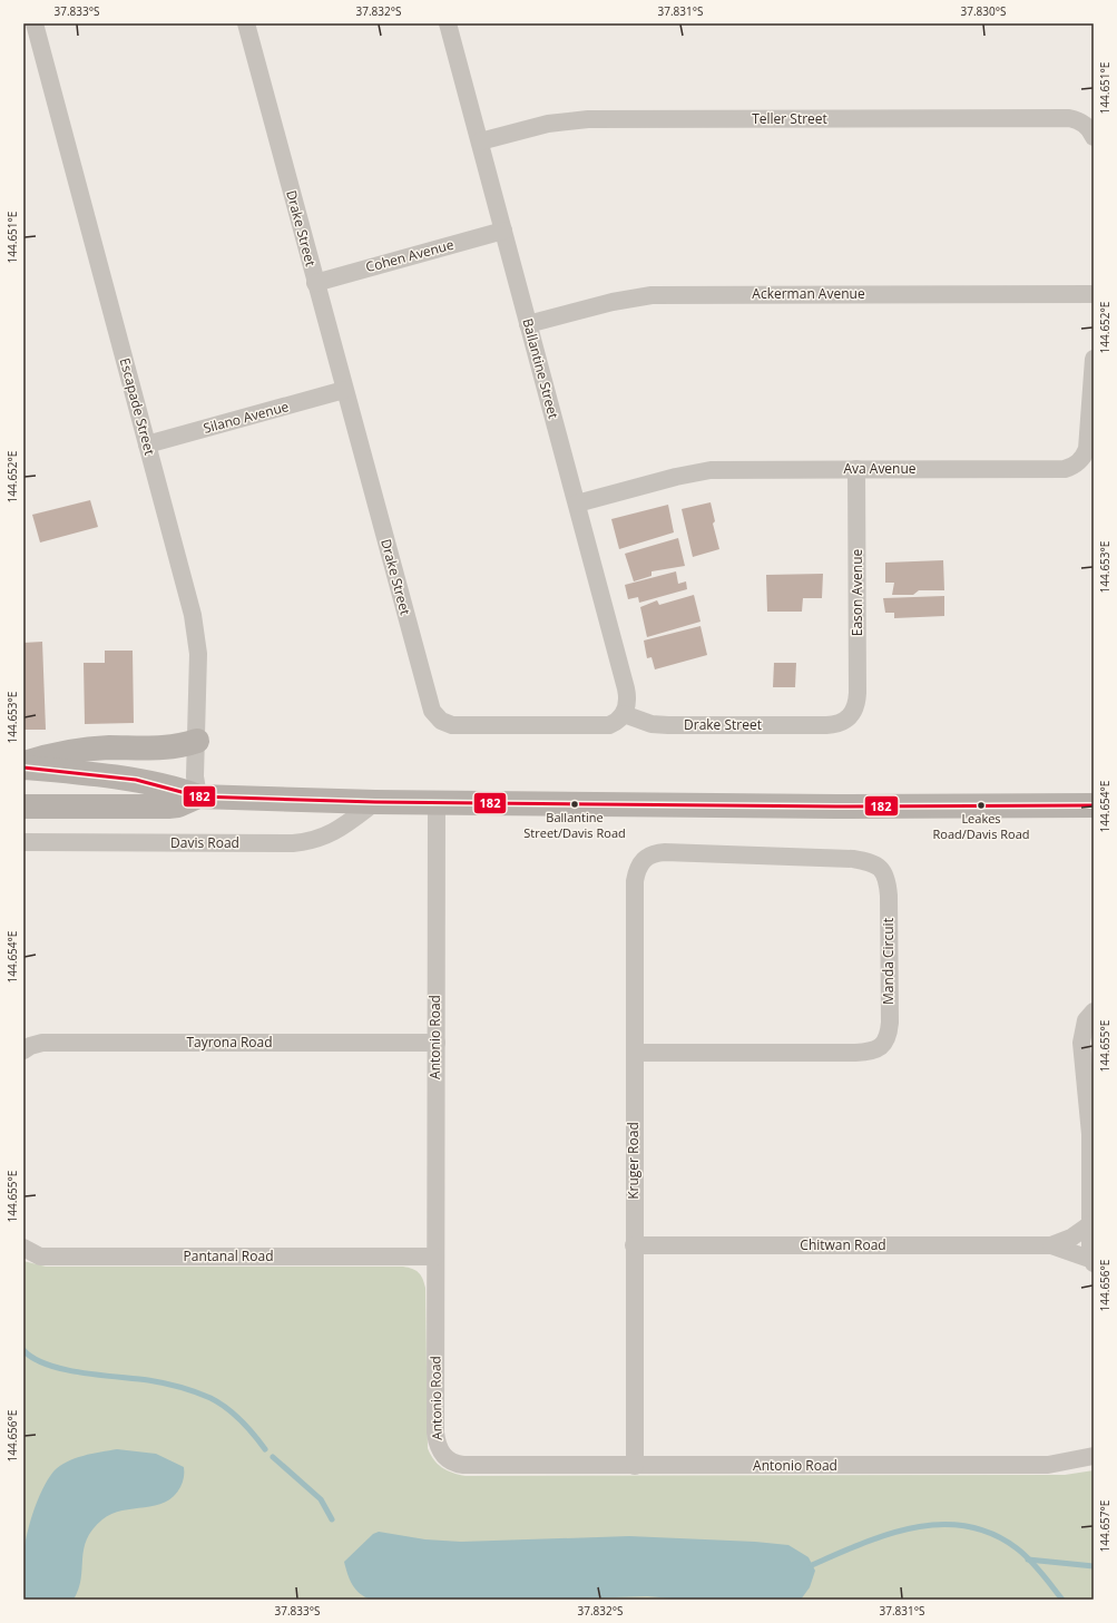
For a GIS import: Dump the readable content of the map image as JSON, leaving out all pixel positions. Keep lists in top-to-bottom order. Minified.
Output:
{"streets":{"street":["Teller Street","Drake Street","Cohen Avenue","Ackerman Avenue","Ballantine Street","Escapade Street","Silano Avenue","Ava Avenue","Eason Avenue","Davis Road","Manda Circuit","Antonio Road","Tayrona Road","Kruger Road","Chitwan Road","Pantanal Road"]},"crossings":[["Teller Street","Ballantine Street"],["Drake Street","Cohen Avenue"],["Drake Street","Ballantine Street"],["Drake Street","Silano Avenue"],["Drake Street","Eason Avenue"],["Cohen Avenue","Ballantine Street"],["Ackerman Avenue","Ballantine Street"],["Ballantine Street","Ava Avenue"],["Escapade Street","Silano Avenue"],["Ava Avenue","Eason Avenue"],["Manda Circuit","Kruger Road"],["Antonio Road","Tayrona Road"],["Antonio Road","Kruger Road"],["Antonio Road","Pantanal Road"],["Kruger Road","Chitwan Road"]],"places":["Ballantine Street/Davis Road","Leakes Road/Davis Road"],"lines":["transit line 182"],"coordinates":["37.833°S","37.832°S","37.831°S","37.830°S","144.651°E","144.652°E","144.653°E","144.654°E","144.655°E","144.656°E","144.657°E"]}
